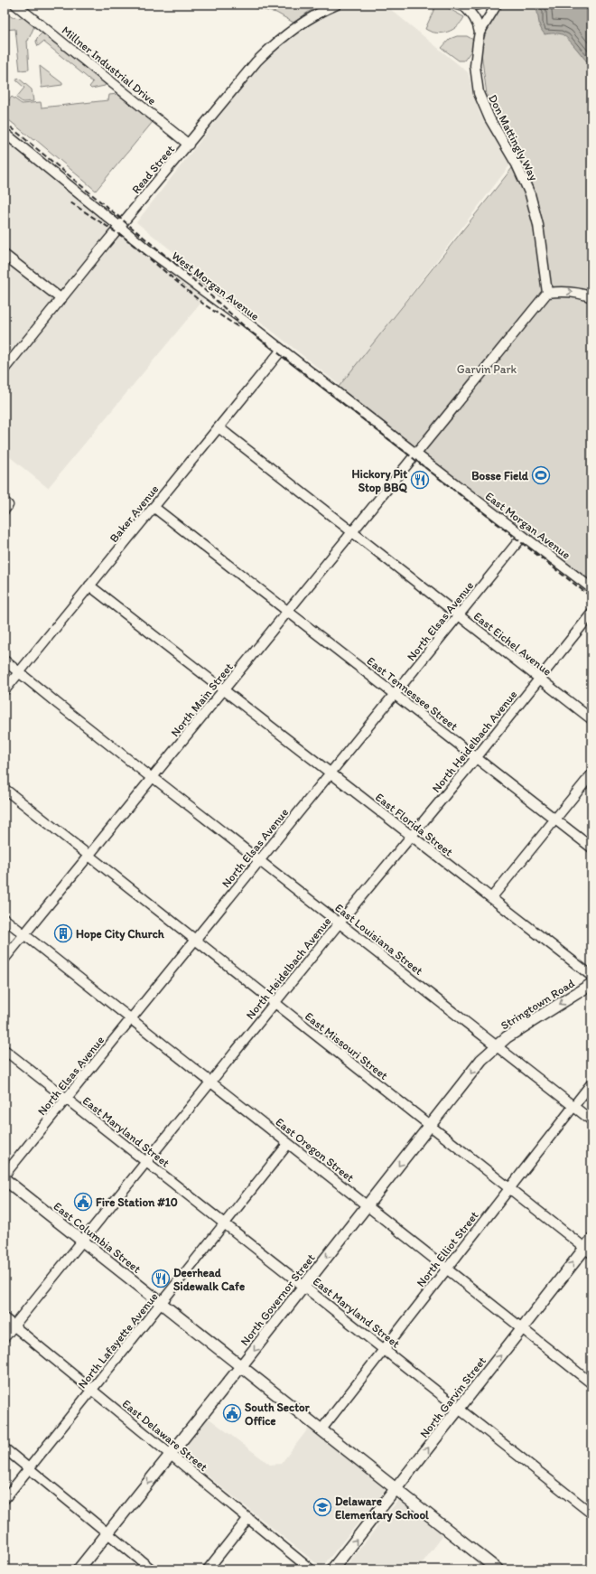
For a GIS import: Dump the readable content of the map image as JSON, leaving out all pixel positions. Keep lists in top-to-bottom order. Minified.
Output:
{"streets":{"main road":["Stringtown Road","East Columbia Street","North Governor Street","North Garvin Street"],"street":["Millner Industrial Drive","Don Mattingly Way","Read Street","West Morgan Avenue","Baker Avenue","East Morgan Avenue","North Elsas Avenue","East Eichel Avenue","East Tennessee Street","North Main Street","North Heidelbach Avenue","East Florida Street","East Louisiana Street","East Missouri Street","East Maryland Street","East Oregon Street","North Elliot Street","North Lafayette Avenue","East Delaware Street"]},"crossings":[["Millner Industrial Drive","Read Street"],["Read Street","West Morgan Avenue"],["West Morgan Avenue","Baker Avenue"],["West Morgan Avenue","East Morgan Avenue"],["West Morgan Avenue","North Main Street"],["Baker Avenue","East Eichel Avenue"],["Baker Avenue","East Tennessee Street"],["Baker Avenue","East Florida Street"],["Baker Avenue","East Louisiana Street"],["East Morgan Avenue","North Elsas Avenue"],["East Morgan Avenue","North Main Street"],["North Elsas Avenue","East Eichel Avenue"],["North Elsas Avenue","East Tennessee Street"],["North Elsas Avenue","East Florida Street"],["North Elsas Avenue","East Louisiana Street"],["North Elsas Avenue","East Missouri Street"],["North Elsas Avenue","East Maryland Street"],["North Elsas Avenue","East Oregon Street"],["East Eichel Avenue","North Main Street"],["East Eichel Avenue","North Heidelbach Avenue"],["East Tennessee Street","North Main Street"],["East Tennessee Street","North Heidelbach Avenue"],["North Main Street","East Florida Street"],["North Main Street","East Louisiana Street"],["North Main Street","East Missouri Street"],["North Main Street","East Oregon Street"],["North Heidelbach Avenue","East Florida Street"],["North Heidelbach Avenue","East Louisiana Street"],["North Heidelbach Avenue","East Missouri Street"],["North Heidelbach Avenue","East Maryland Street"],["North Heidelbach Avenue","East Oregon Street"],["North Heidelbach Avenue","East Columbia Street"],["North Heidelbach Avenue","East Delaware Street"],["East Louisiana Street","Stringtown Road"],["East Louisiana Street","North Elliot Street"],["East Louisiana Street","North Governor Street"],["Stringtown Road","North Governor Street"],["East Missouri Street","North Elliot Street"],["East Missouri Street","North Governor Street"],["East Missouri Street","North Garvin Street"],["East Maryland Street","North Elliot Street"],["East Maryland Street","North Governor Street"],["East Maryland Street","North Lafayette Avenue"],["East Maryland Street","North Garvin Street"],["East Oregon Street","North Elliot Street"],["East Oregon Street","North Governor Street"],["East Oregon Street","North Lafayette Avenue"],["East Oregon Street","North Garvin Street"],["East Columbia Street","North Elliot Street"],["East Columbia Street","North Governor Street"],["East Columbia Street","North Lafayette Avenue"],["East Columbia Street","North Garvin Street"],["North Governor Street","East Delaware Street"],["North Lafayette Avenue","East Delaware Street"]],"one_way":["Stringtown Road","North Governor Street","North Garvin Street"],"parks":["Garvin Park"],"places":{"sports":["Bosse Field"],"restaurant":["Hickory Pit Stop BBQ","Deerhead Sidewalk Cafe"],"building":["Hope City Church"],"public building":["Fire Station #10","South Sector Office"],"school or university":["Delaware Elementary School"]}}
